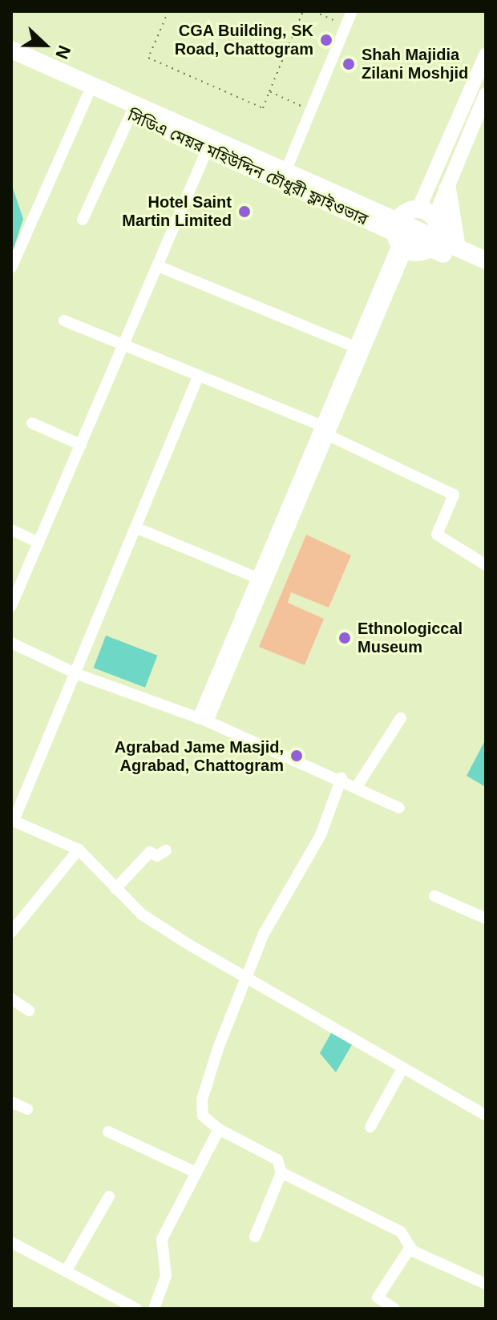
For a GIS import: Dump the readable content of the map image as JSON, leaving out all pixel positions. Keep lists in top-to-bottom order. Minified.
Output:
{"streets":{"highway":["সিডিএ মেয়র মহিউদ্দিন চৌধুরী ফ্লাইওভার"]},"places":["CGA Building, SK Road, Chattogram","Shah Majidia Zilani Moshjid","Hotel Saint Martin Limited","Ethnologiccal Museum","Agrabad Jame Masjid, Agrabad, Chattogram"],"north":"right"}
